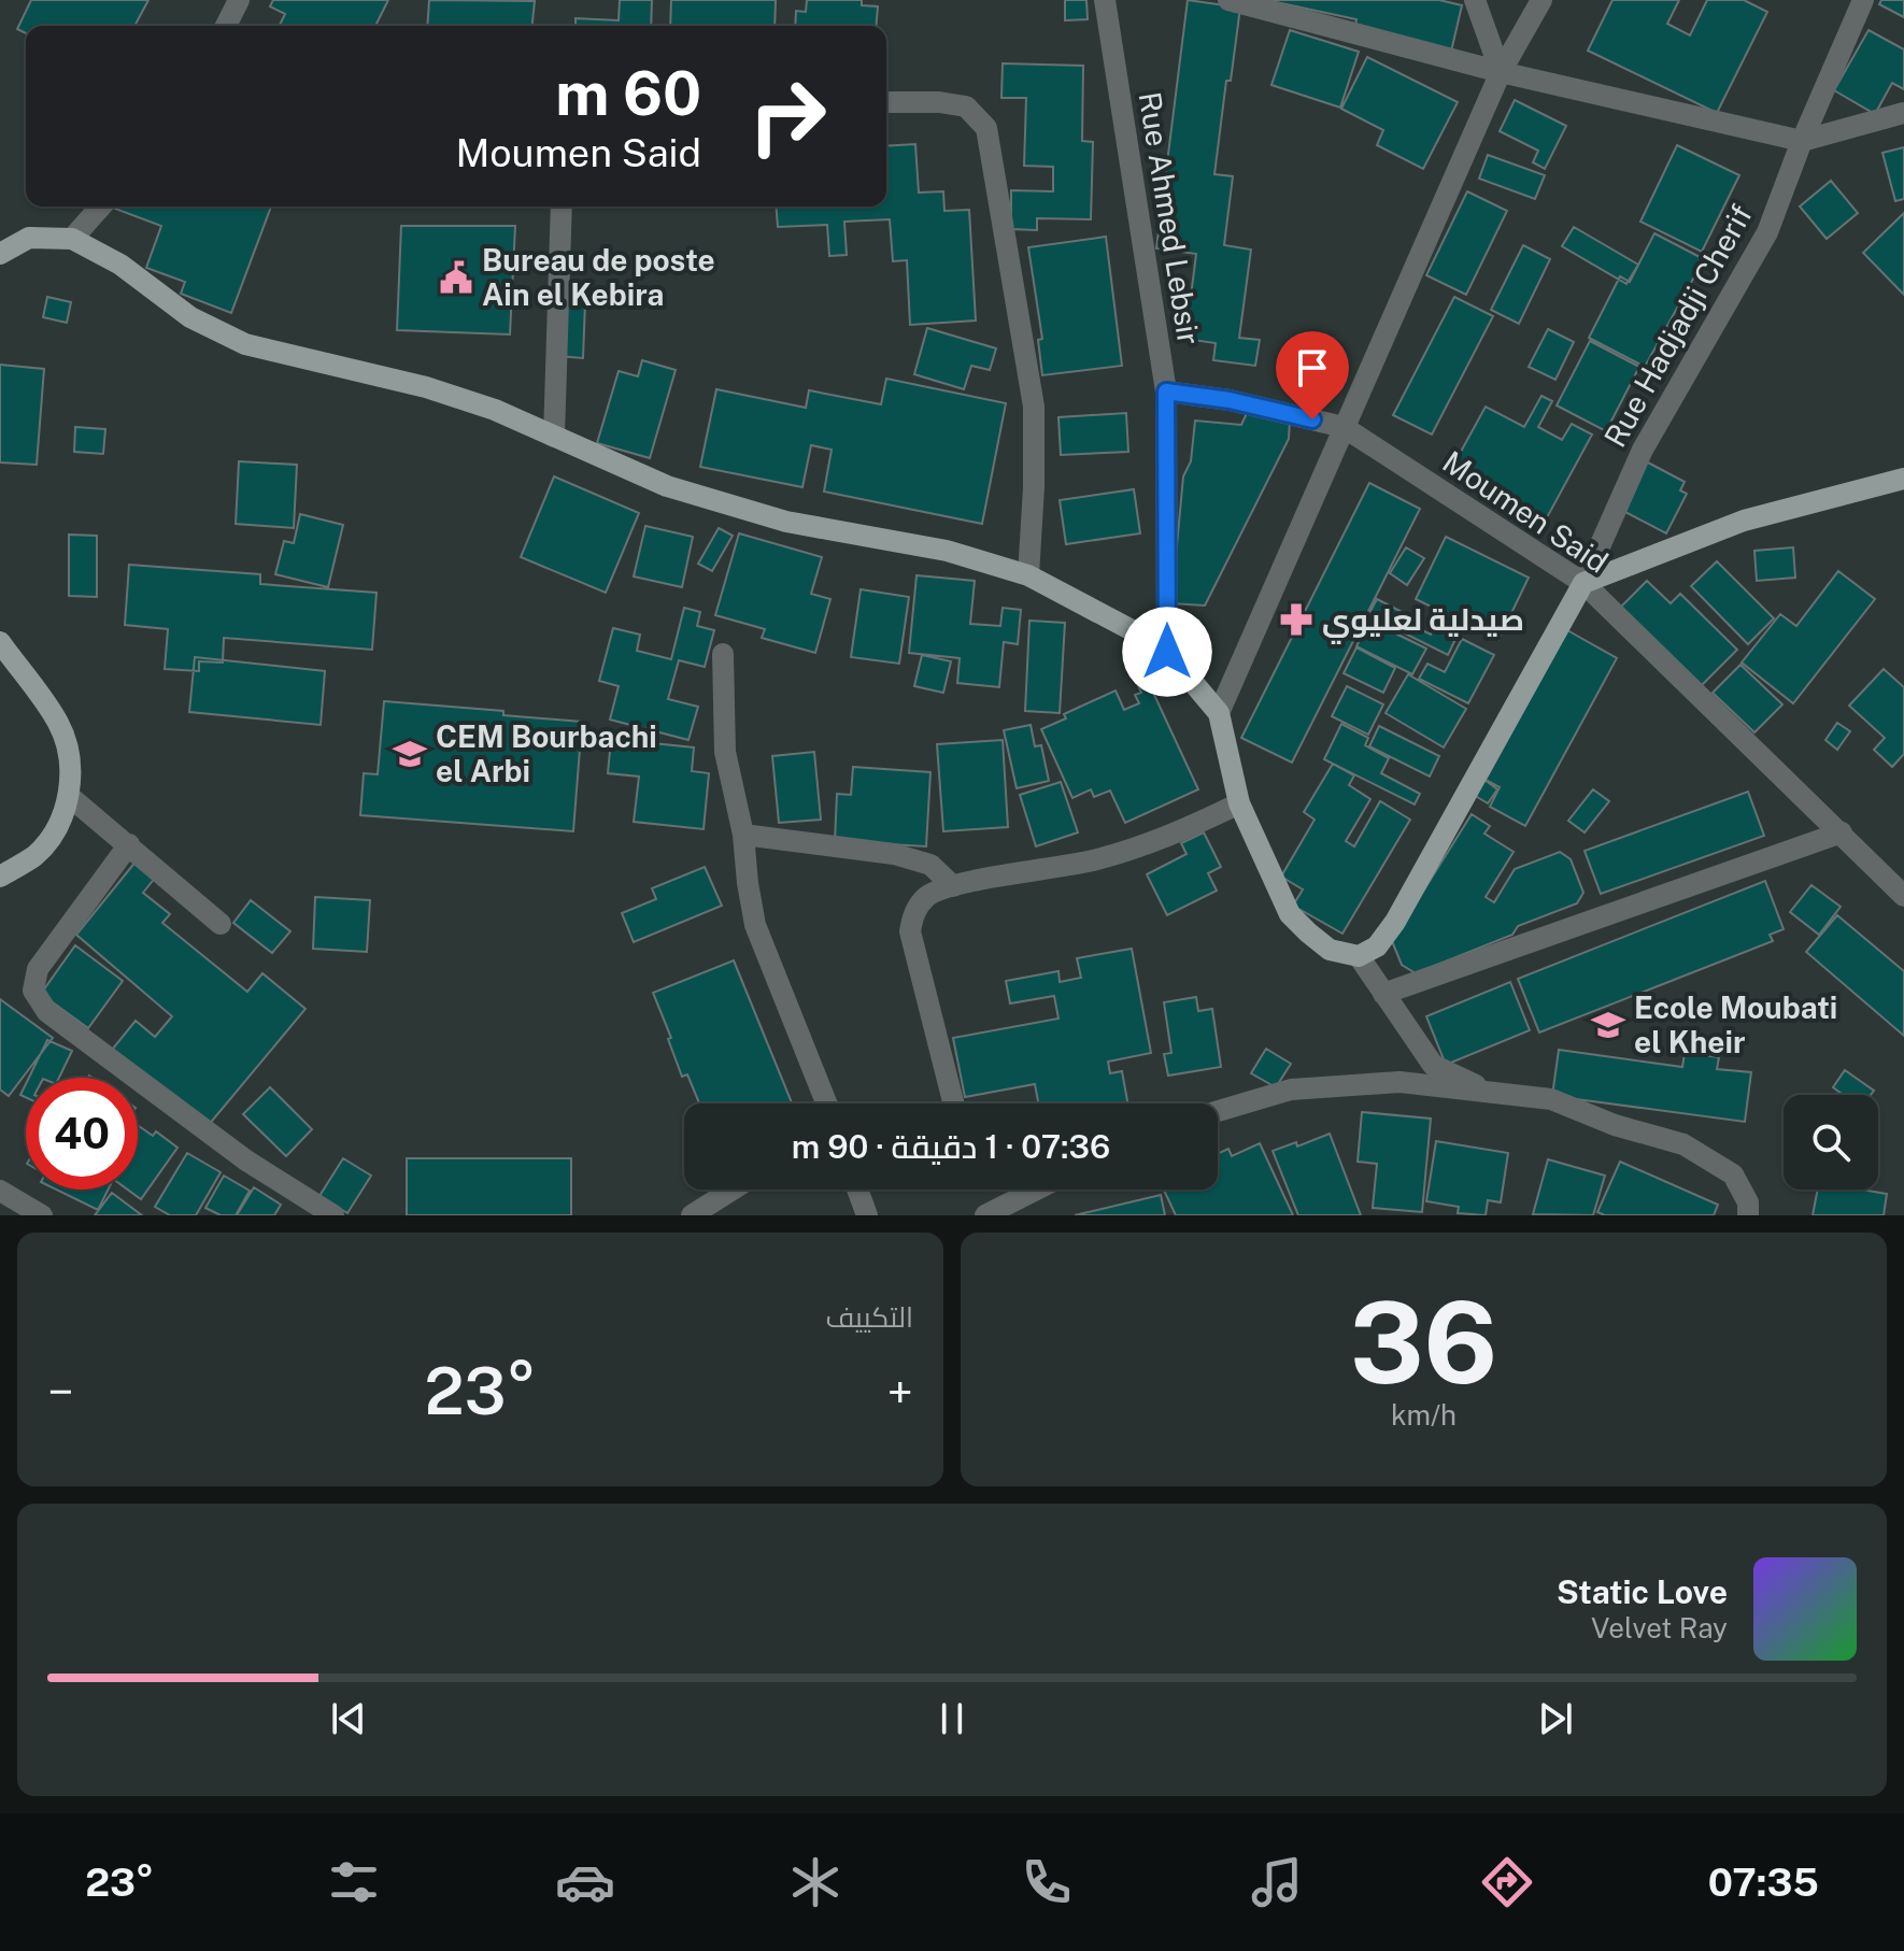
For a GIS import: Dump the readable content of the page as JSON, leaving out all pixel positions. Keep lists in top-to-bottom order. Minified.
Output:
{"streets":{"street":["Rue Ahmed Lebsir","Rue Hadjadji Cherif","Moumen Said"]},"crossings":[["Rue Ahmed Lebsir","Moumen Said"],["Rue Hadjadji Cherif","Moumen Said"]],"places":{"public building":["Bureau de poste Ain el Kebira"],"pharmacy":["صيدلية لعليوي"],"school or university":["CEM Bourbachi el Arbi","Ecole Moubati el Kheir"]},"page":{"turn":["60 m","Moumen Said"],"limit":"40","trip":"07:36 · 1 دقيقة · 90 m","tile":[["36","km/h"],"التكييف"],"heat":["−","23°","+"],"song":["Static Love","Velvet Ray"],"tabs":["07:35","23°"]}}
